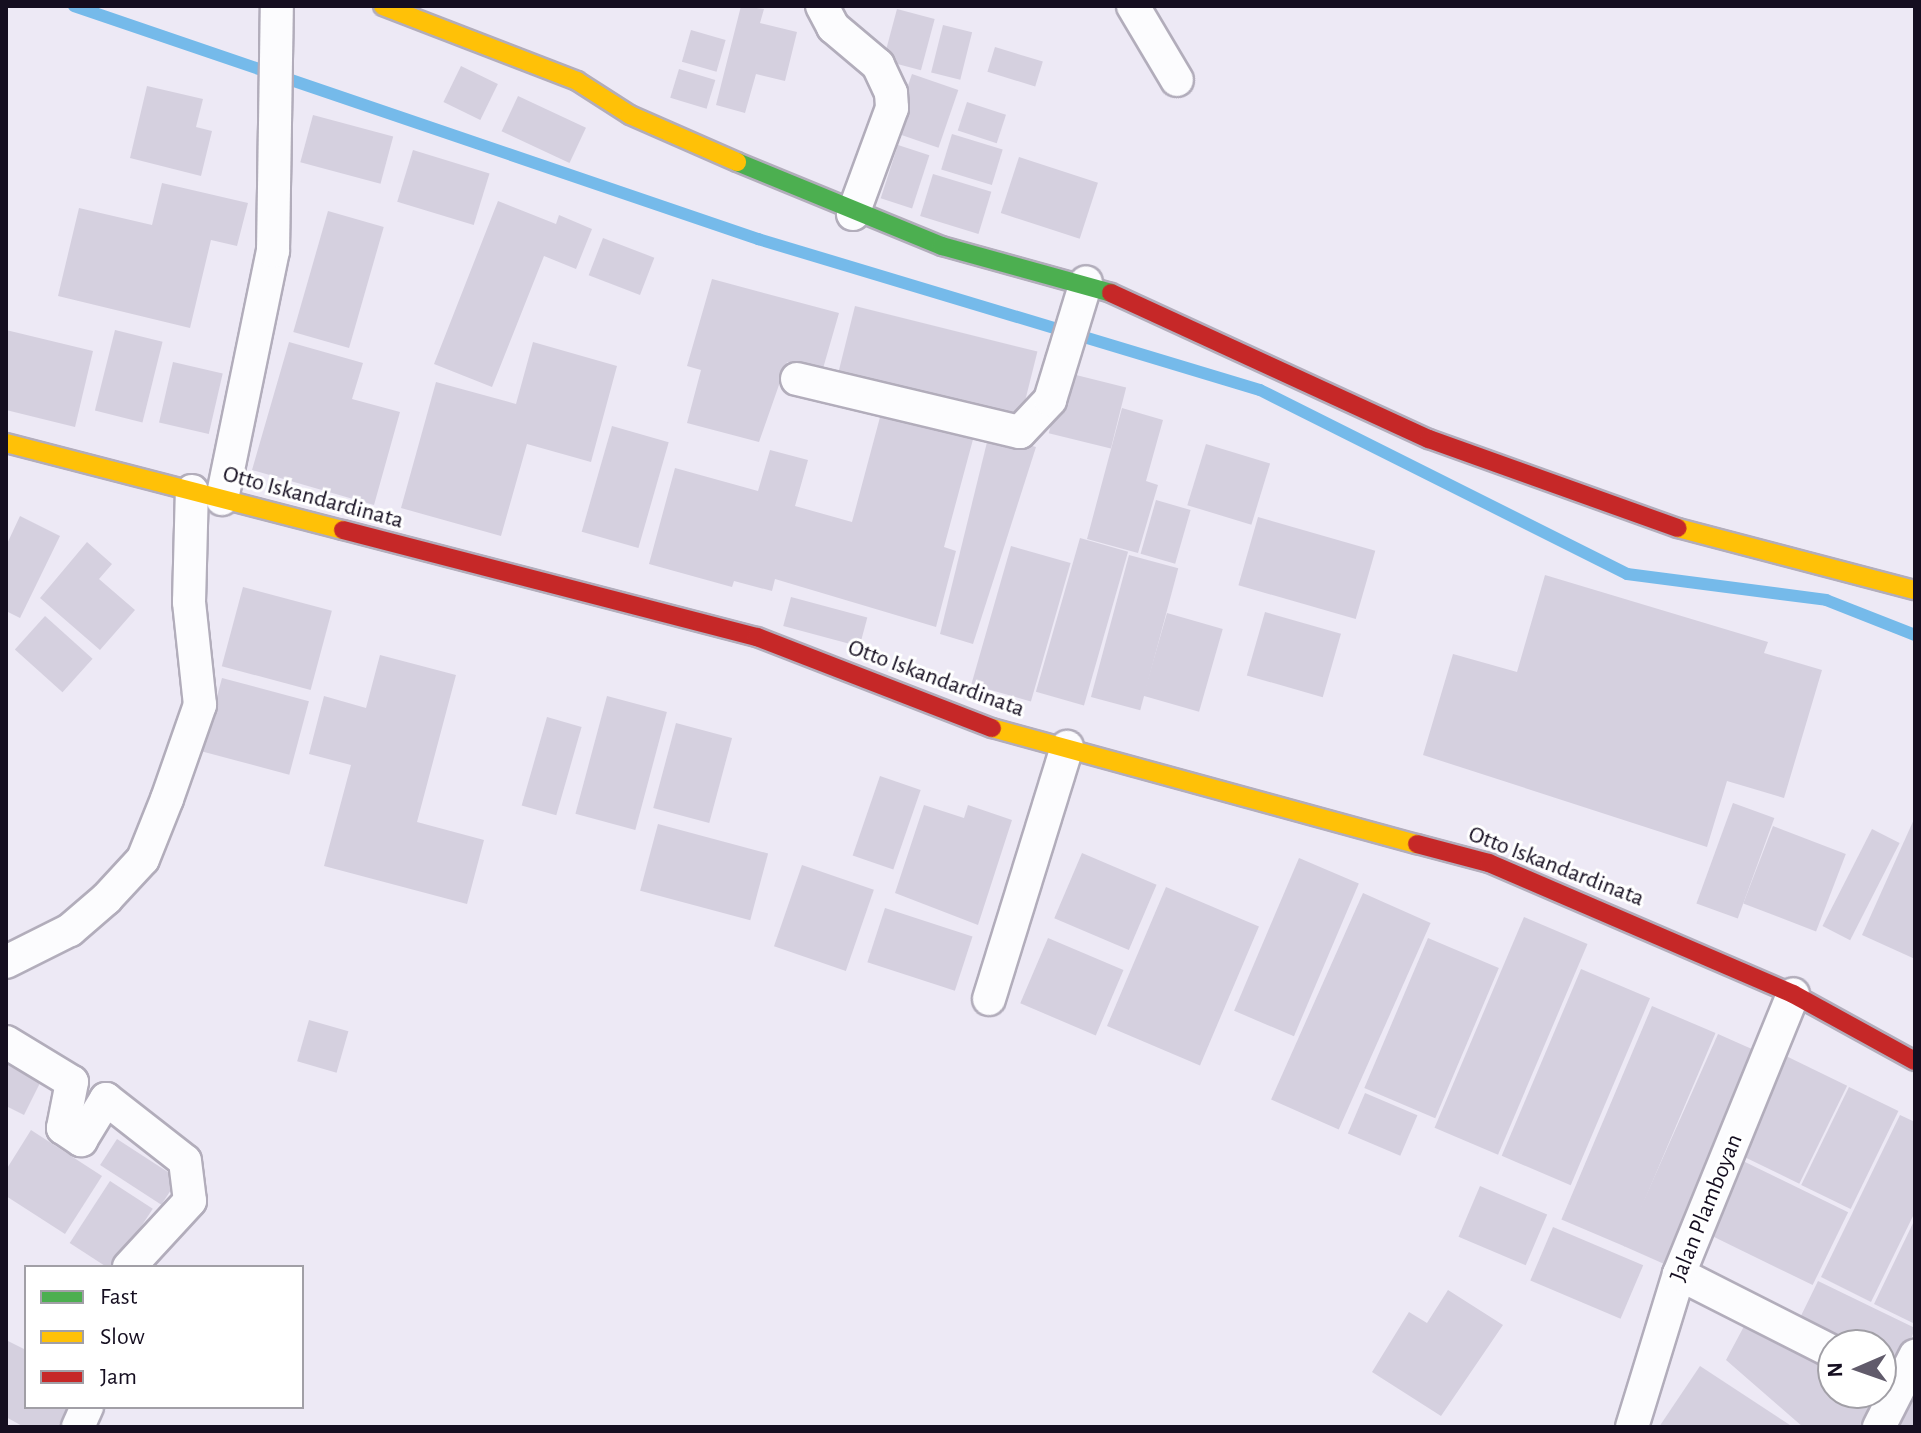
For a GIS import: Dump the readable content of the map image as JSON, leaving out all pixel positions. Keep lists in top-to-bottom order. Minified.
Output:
{"streets":{"main road":["Otto Iskandardinata"],"street":["Jalan Plamboyan"]},"crossings":[["Otto Iskandardinata","Jalan Plamboyan"]],"legend":["Fast","Slow","Jam"],"north":"left"}
